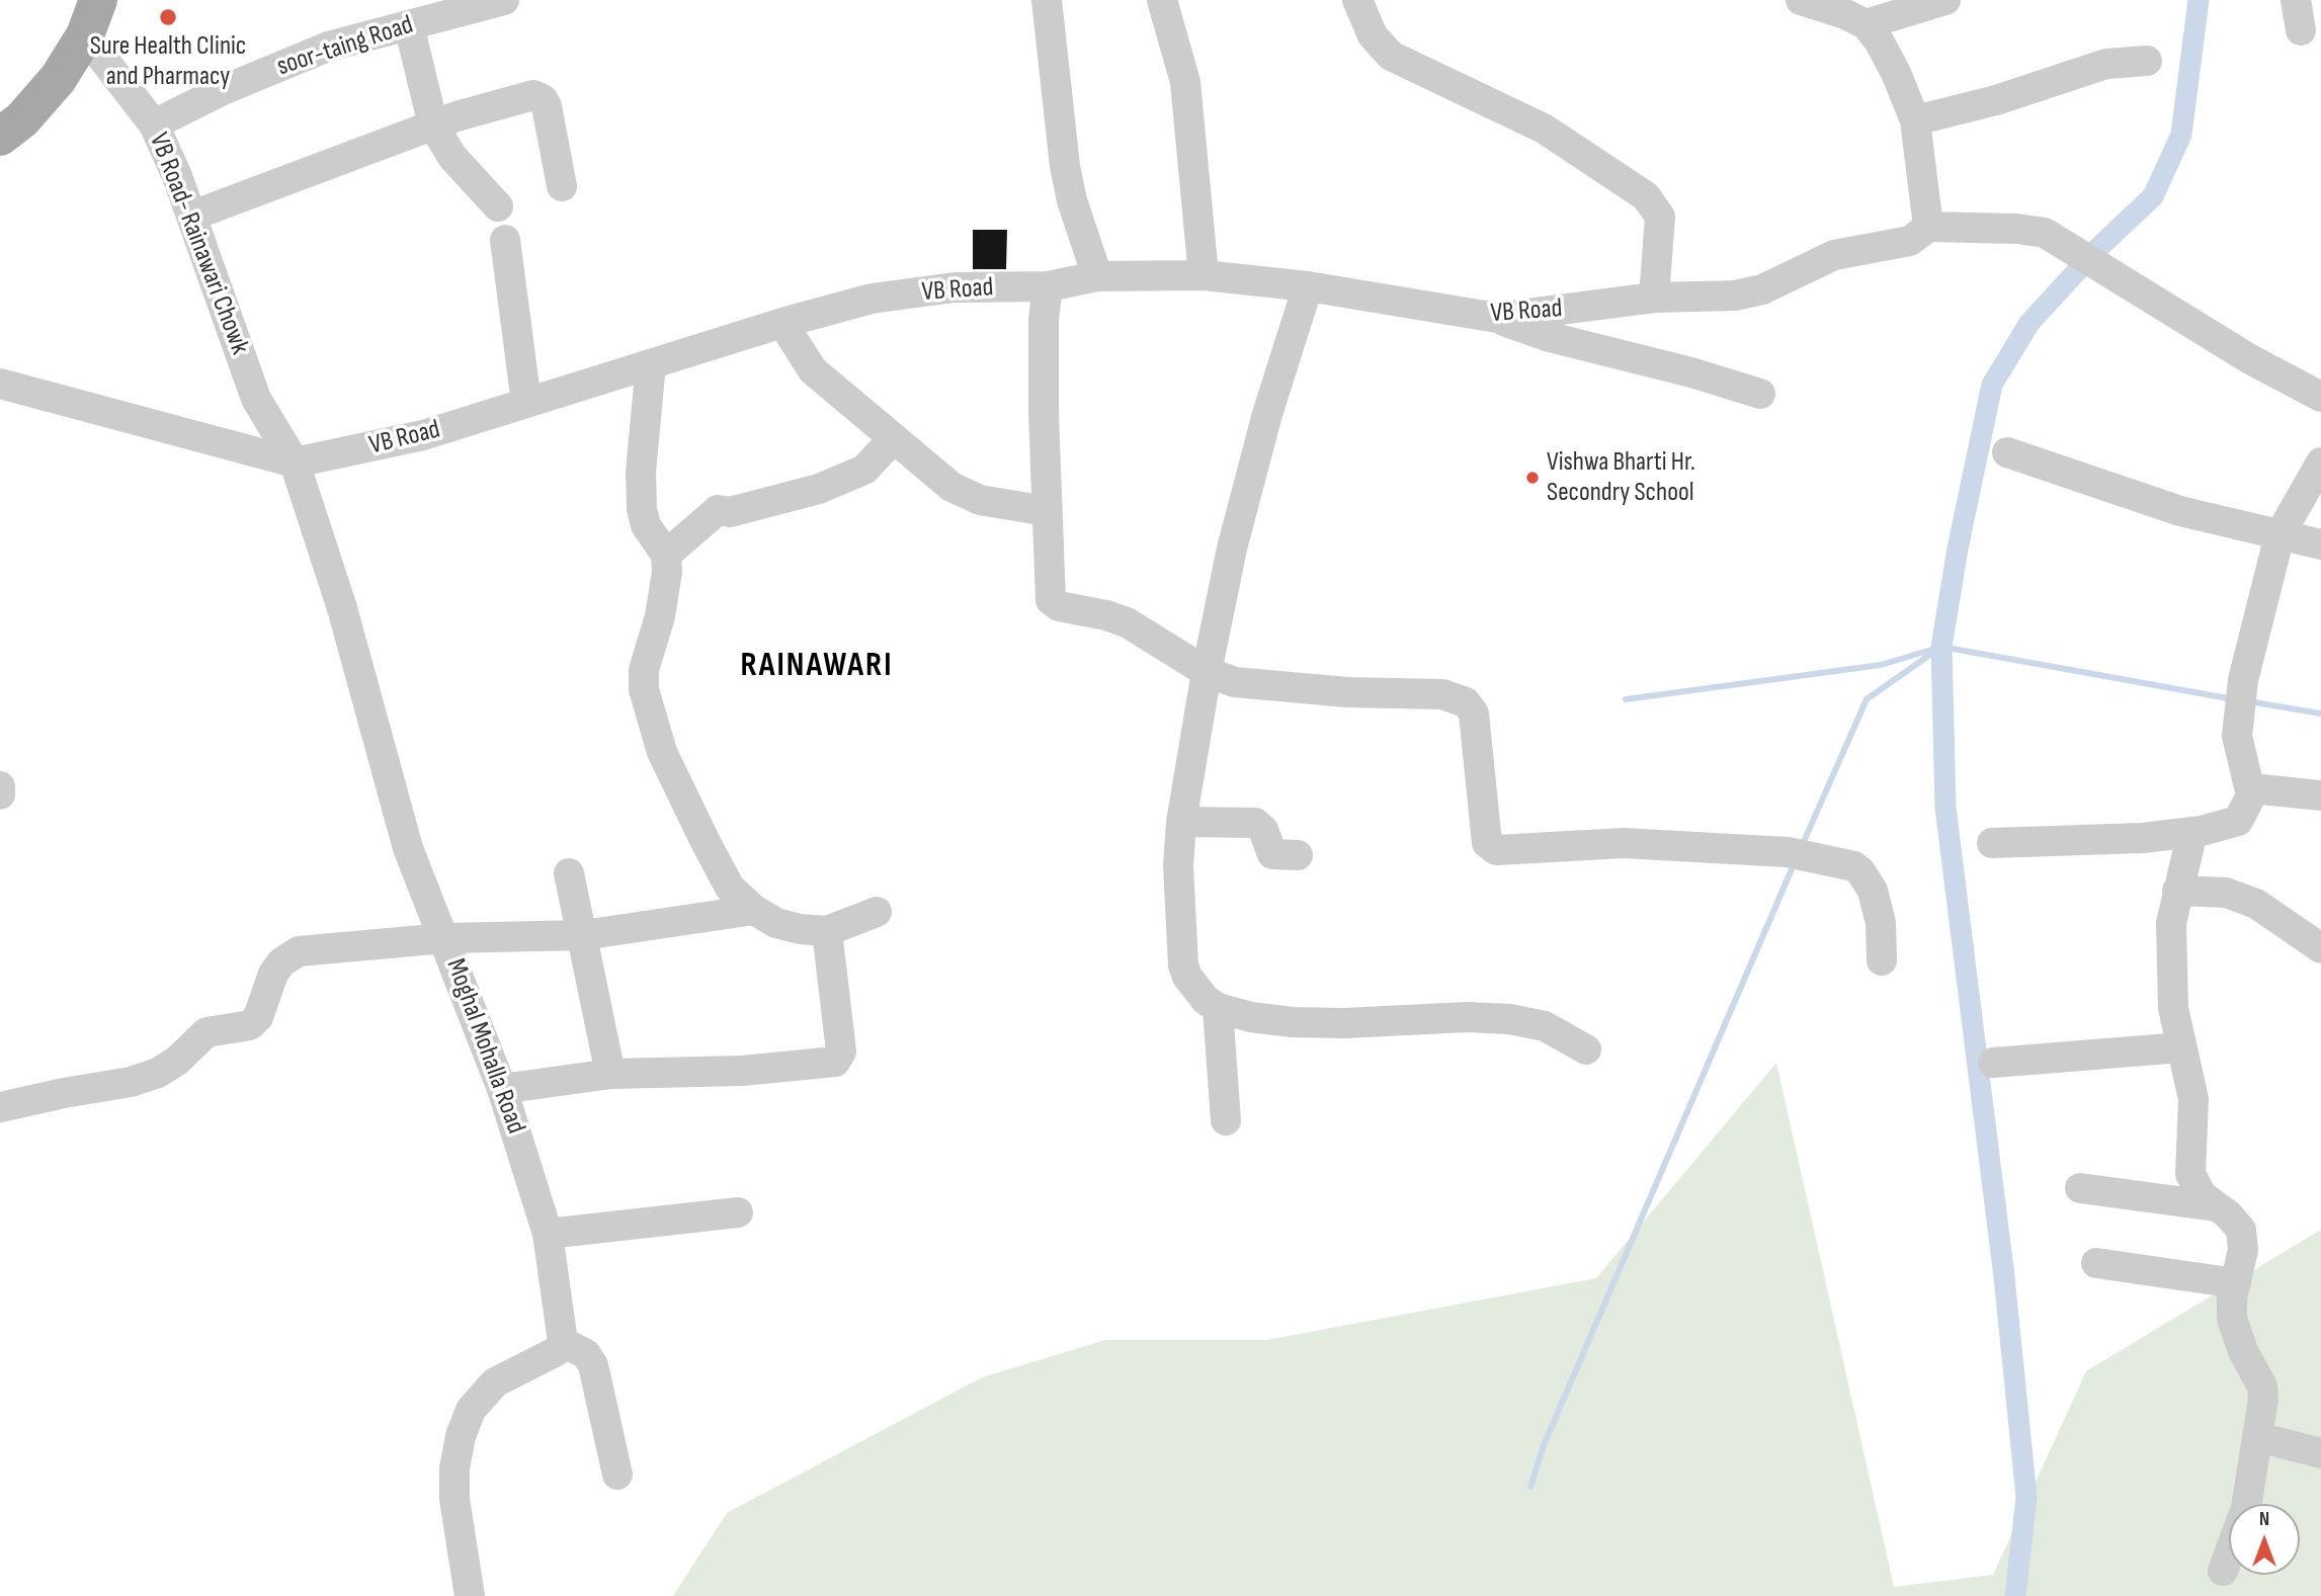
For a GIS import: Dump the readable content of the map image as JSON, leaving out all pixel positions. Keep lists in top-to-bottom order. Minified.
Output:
{"streets":{"street":["soor-taing Road","VB Road- Rainawari Chowk","VB Road","Moghal Mohalla Road"]},"crossings":[["soor-taing Road","VB Road- Rainawari Chowk"],["VB Road- Rainawari Chowk","VB Road"],["VB Road- Rainawari Chowk","Moghal Mohalla Road"],["VB Road","Moghal Mohalla Road"]],"districts":["RAINAWARI"],"places":["Sure Health Clinic and Pharmacy","Vishwa Bharti Hr. Secondry School"],"north":"top"}
